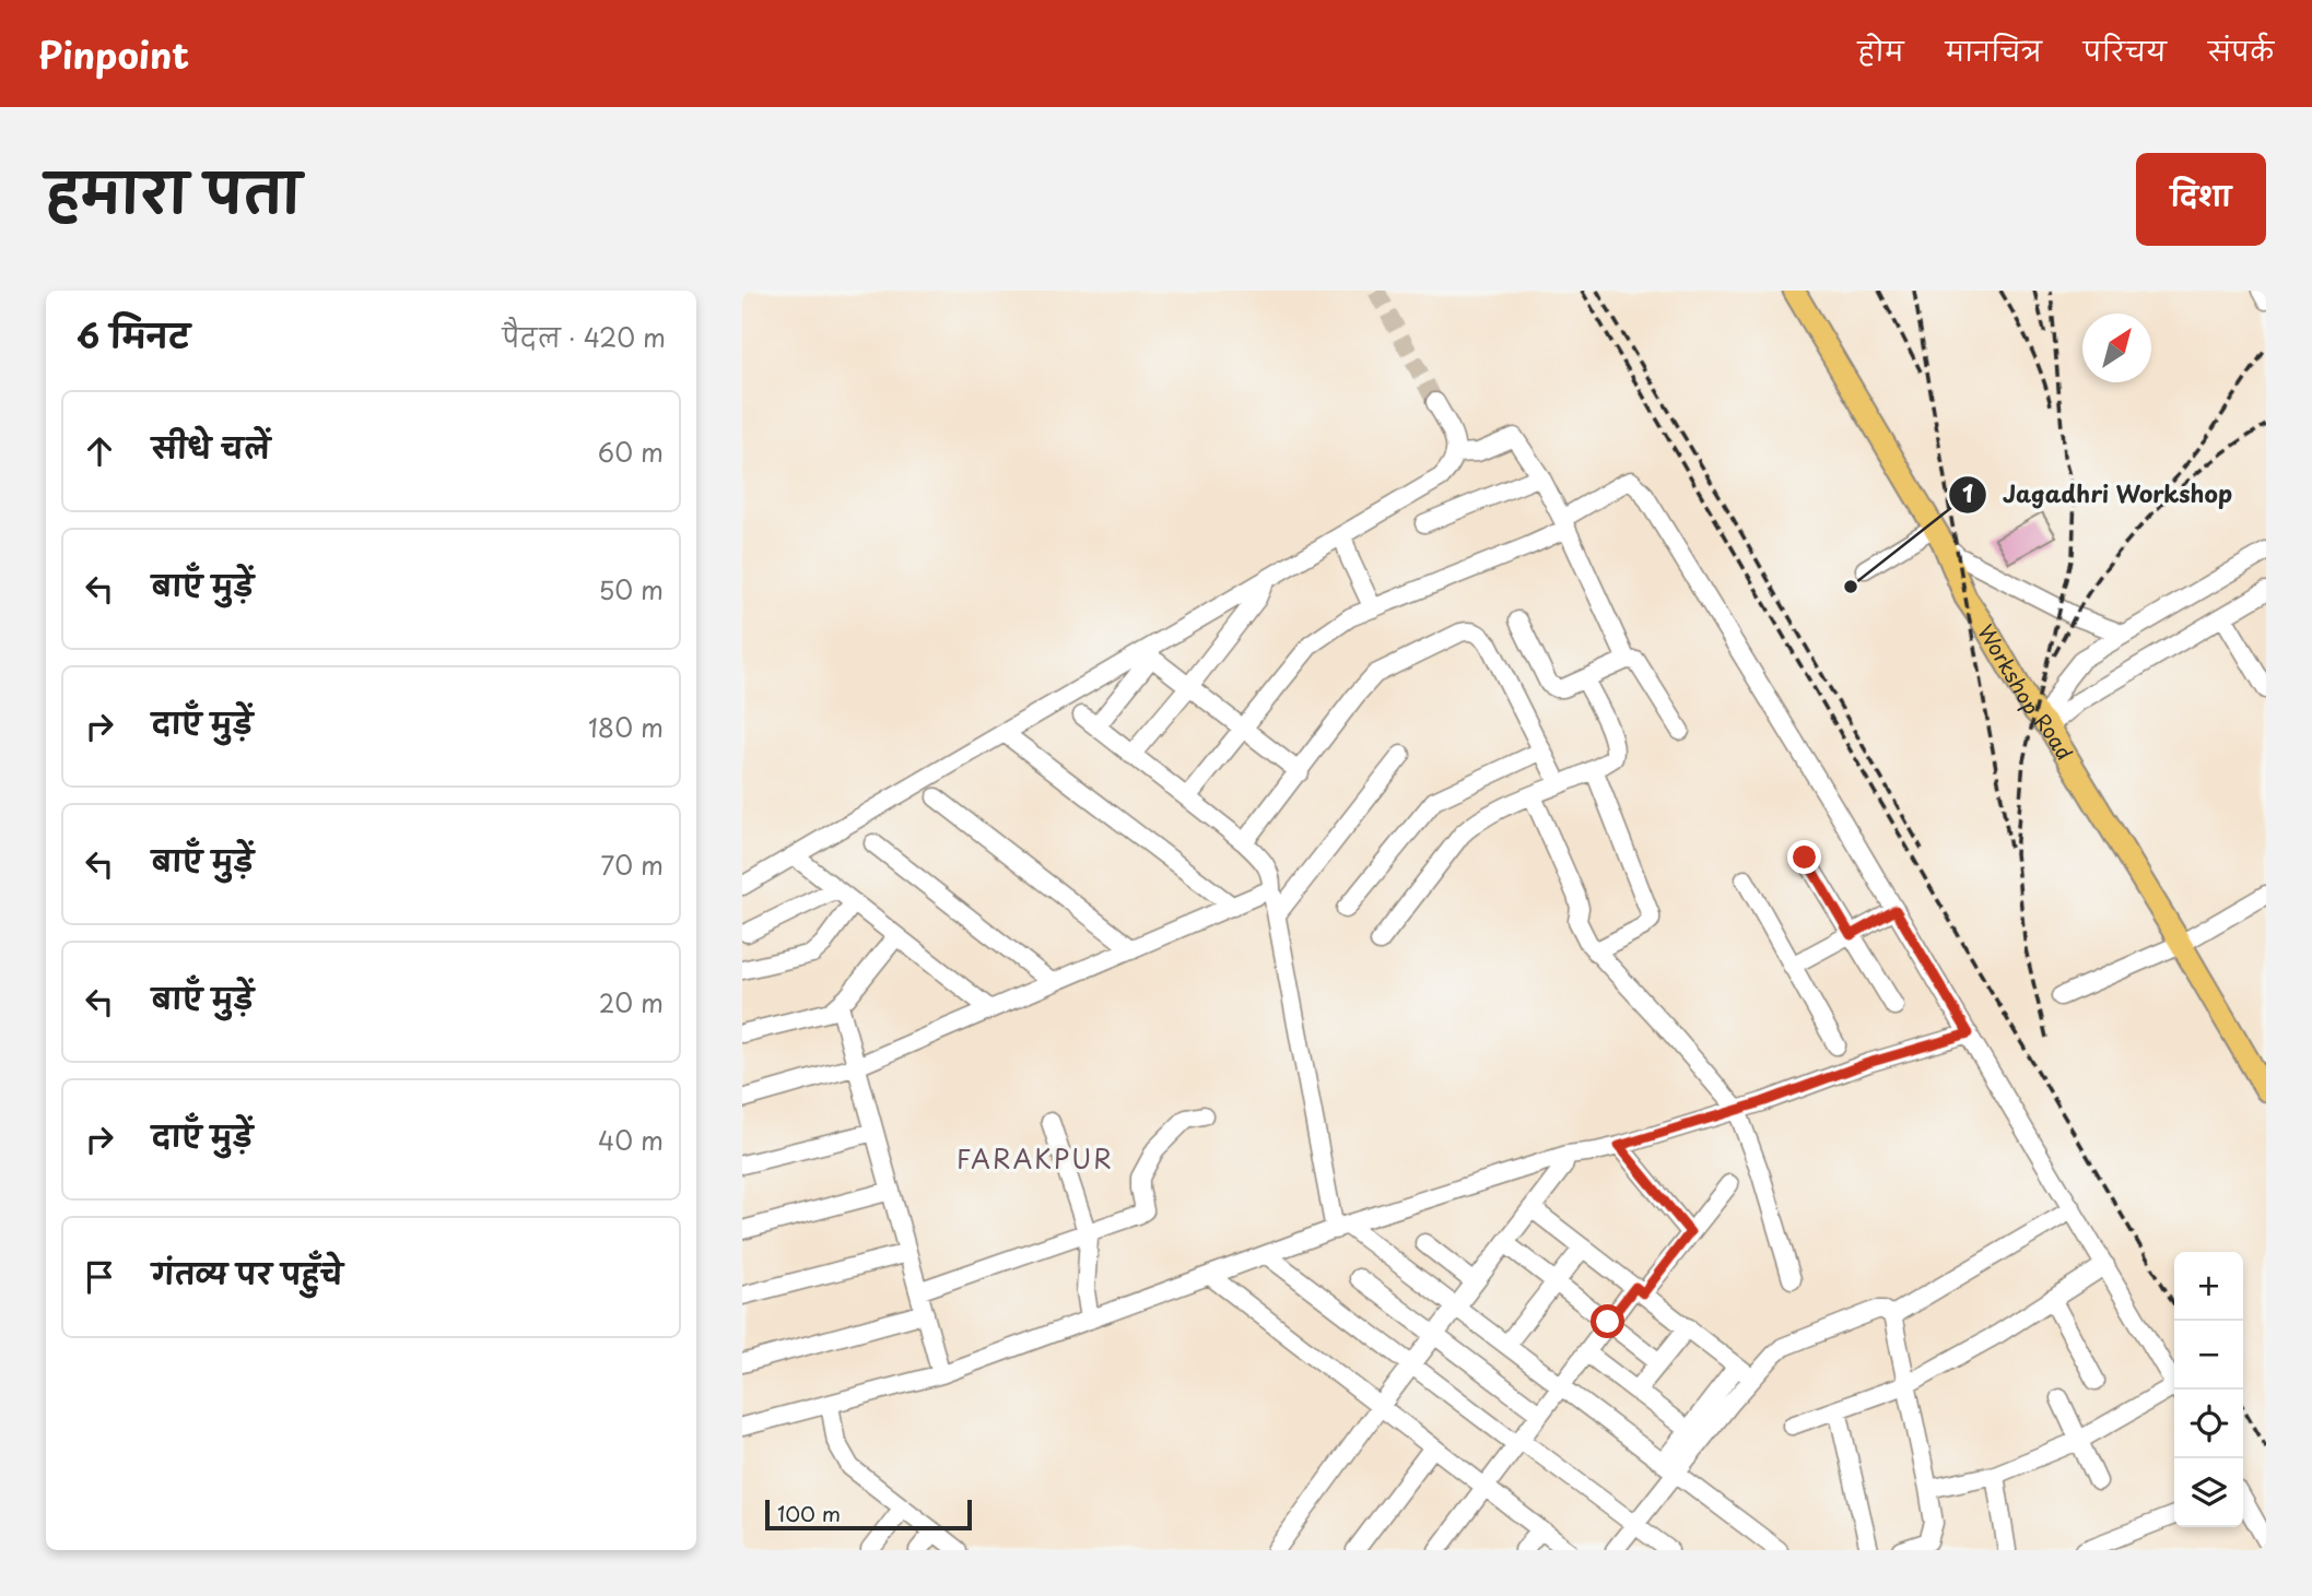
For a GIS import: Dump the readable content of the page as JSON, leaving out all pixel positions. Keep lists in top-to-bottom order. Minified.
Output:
{"streets":{"main road":["Workshop Road"]},"districts":["FARAKPUR"],"places":["Jagadhri Workshop"],"scale_bar":"100 m","north":"top right","page":{"header":"Pinpoint","nav":["होम","मानचित्र","परिचय","संपर्क"],"title":"हमारा पता","buttons":"दिशा","heading":["6 मिनट","पैदल · 420 m"],"list":[["सीधे चलें","60 m"],["बाएँ मुड़ें","50 m"],["दाएँ मुड़ें","180 m"],["बाएँ मुड़ें","70 m"],["बाएँ मुड़ें","20 m"],["दाएँ मुड़ें","40 m"],"गंतव्य पर पहुँचे"],"map_buttons":["+","−"],"scale":"100 m"}}
